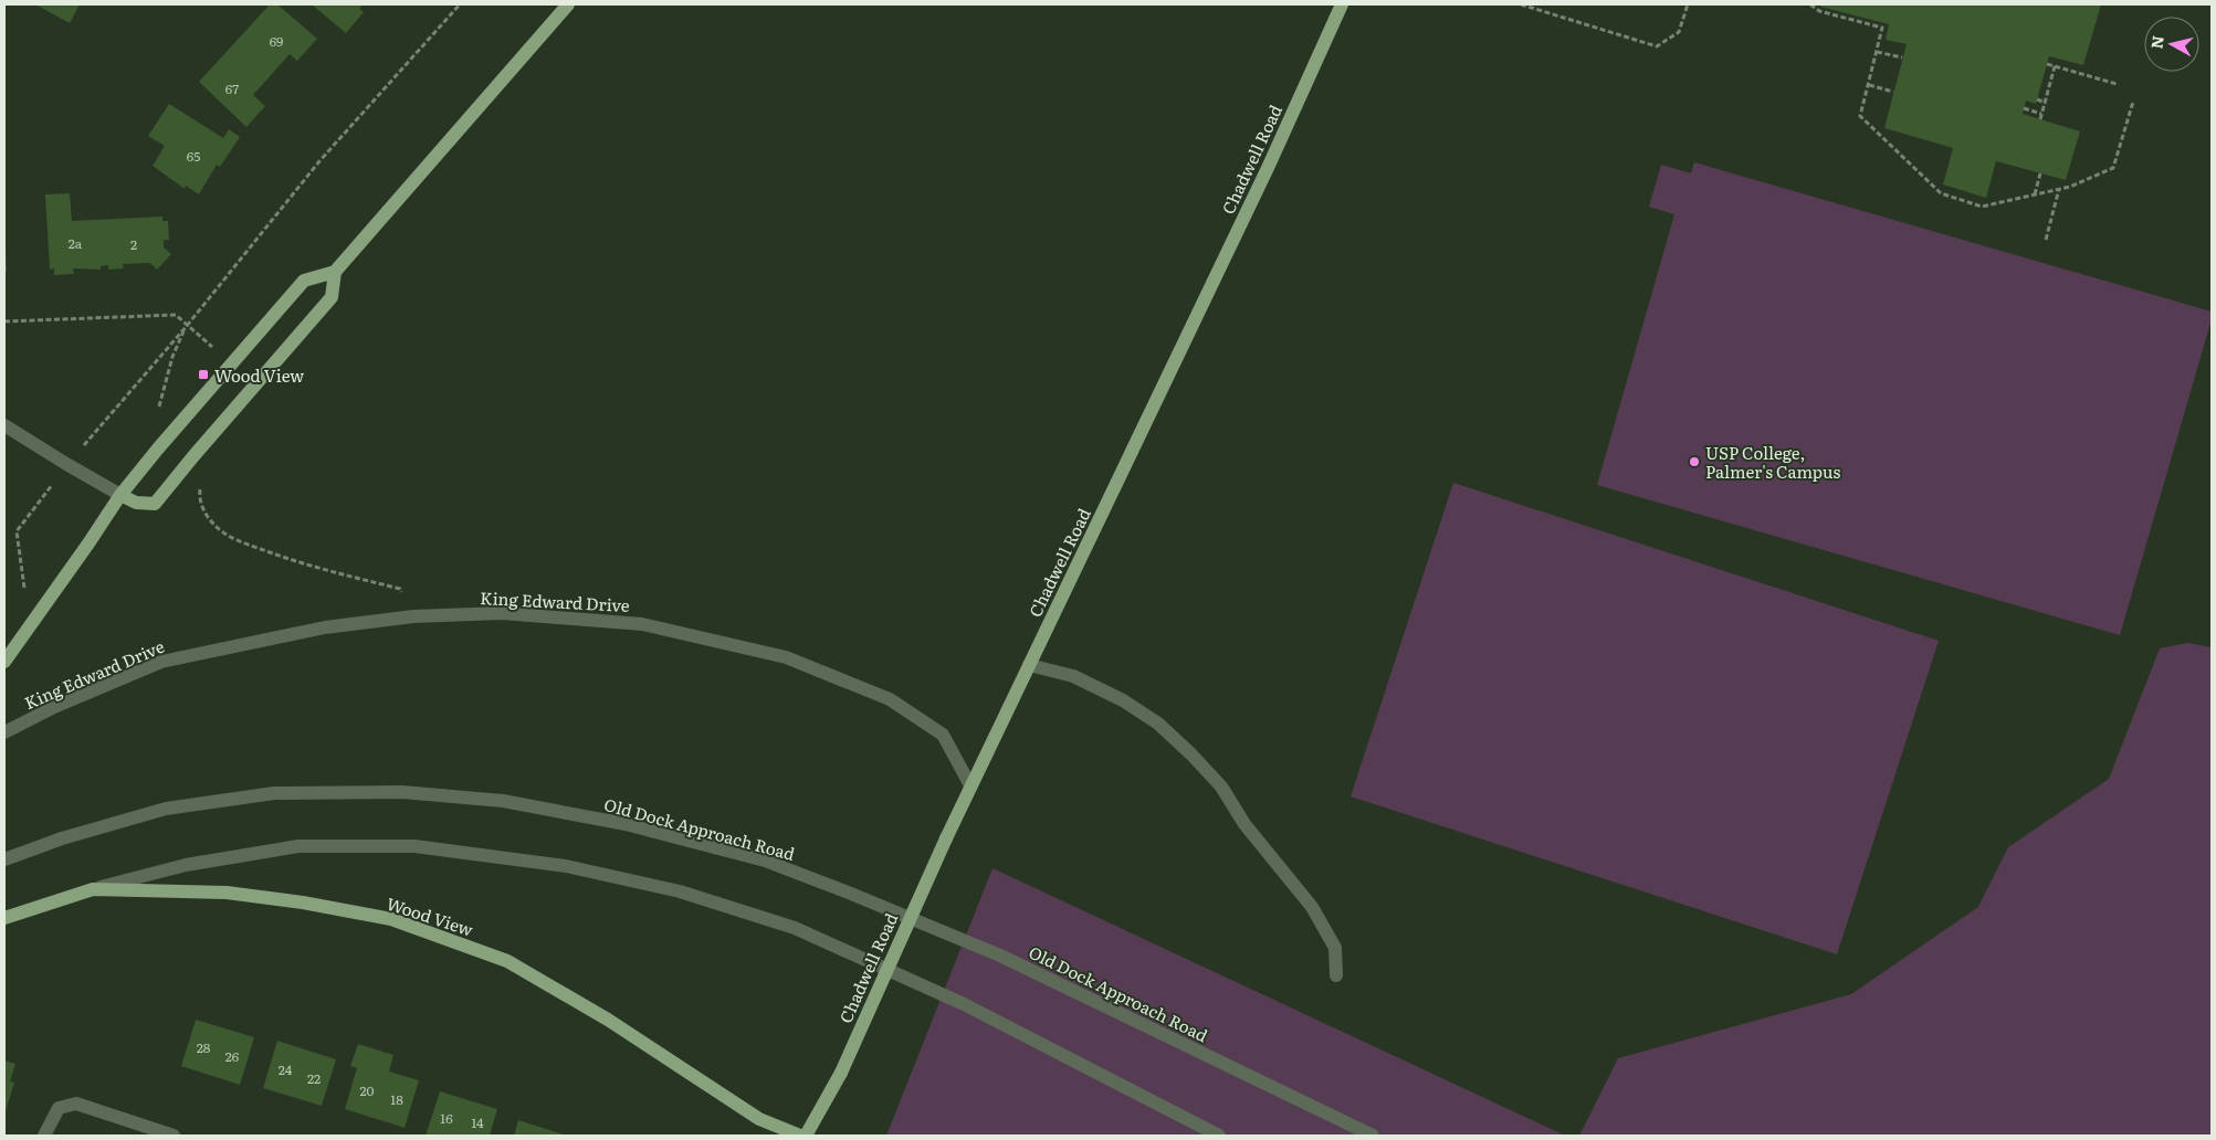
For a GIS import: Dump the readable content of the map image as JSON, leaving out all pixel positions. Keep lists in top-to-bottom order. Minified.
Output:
{"streets":{"main road":["Chadwell Road","Wood View"],"street":["King Edward Drive","Old Dock Approach Road"]},"crossings":[["Chadwell Road","King Edward Drive"]],"places":{"transit":["Wood View"],"other":["USP College, Palmer's Campus"]},"house_numbers":["69","67","65","2a","2","28","26","24","22","20","18","16","14"],"north":"left"}
